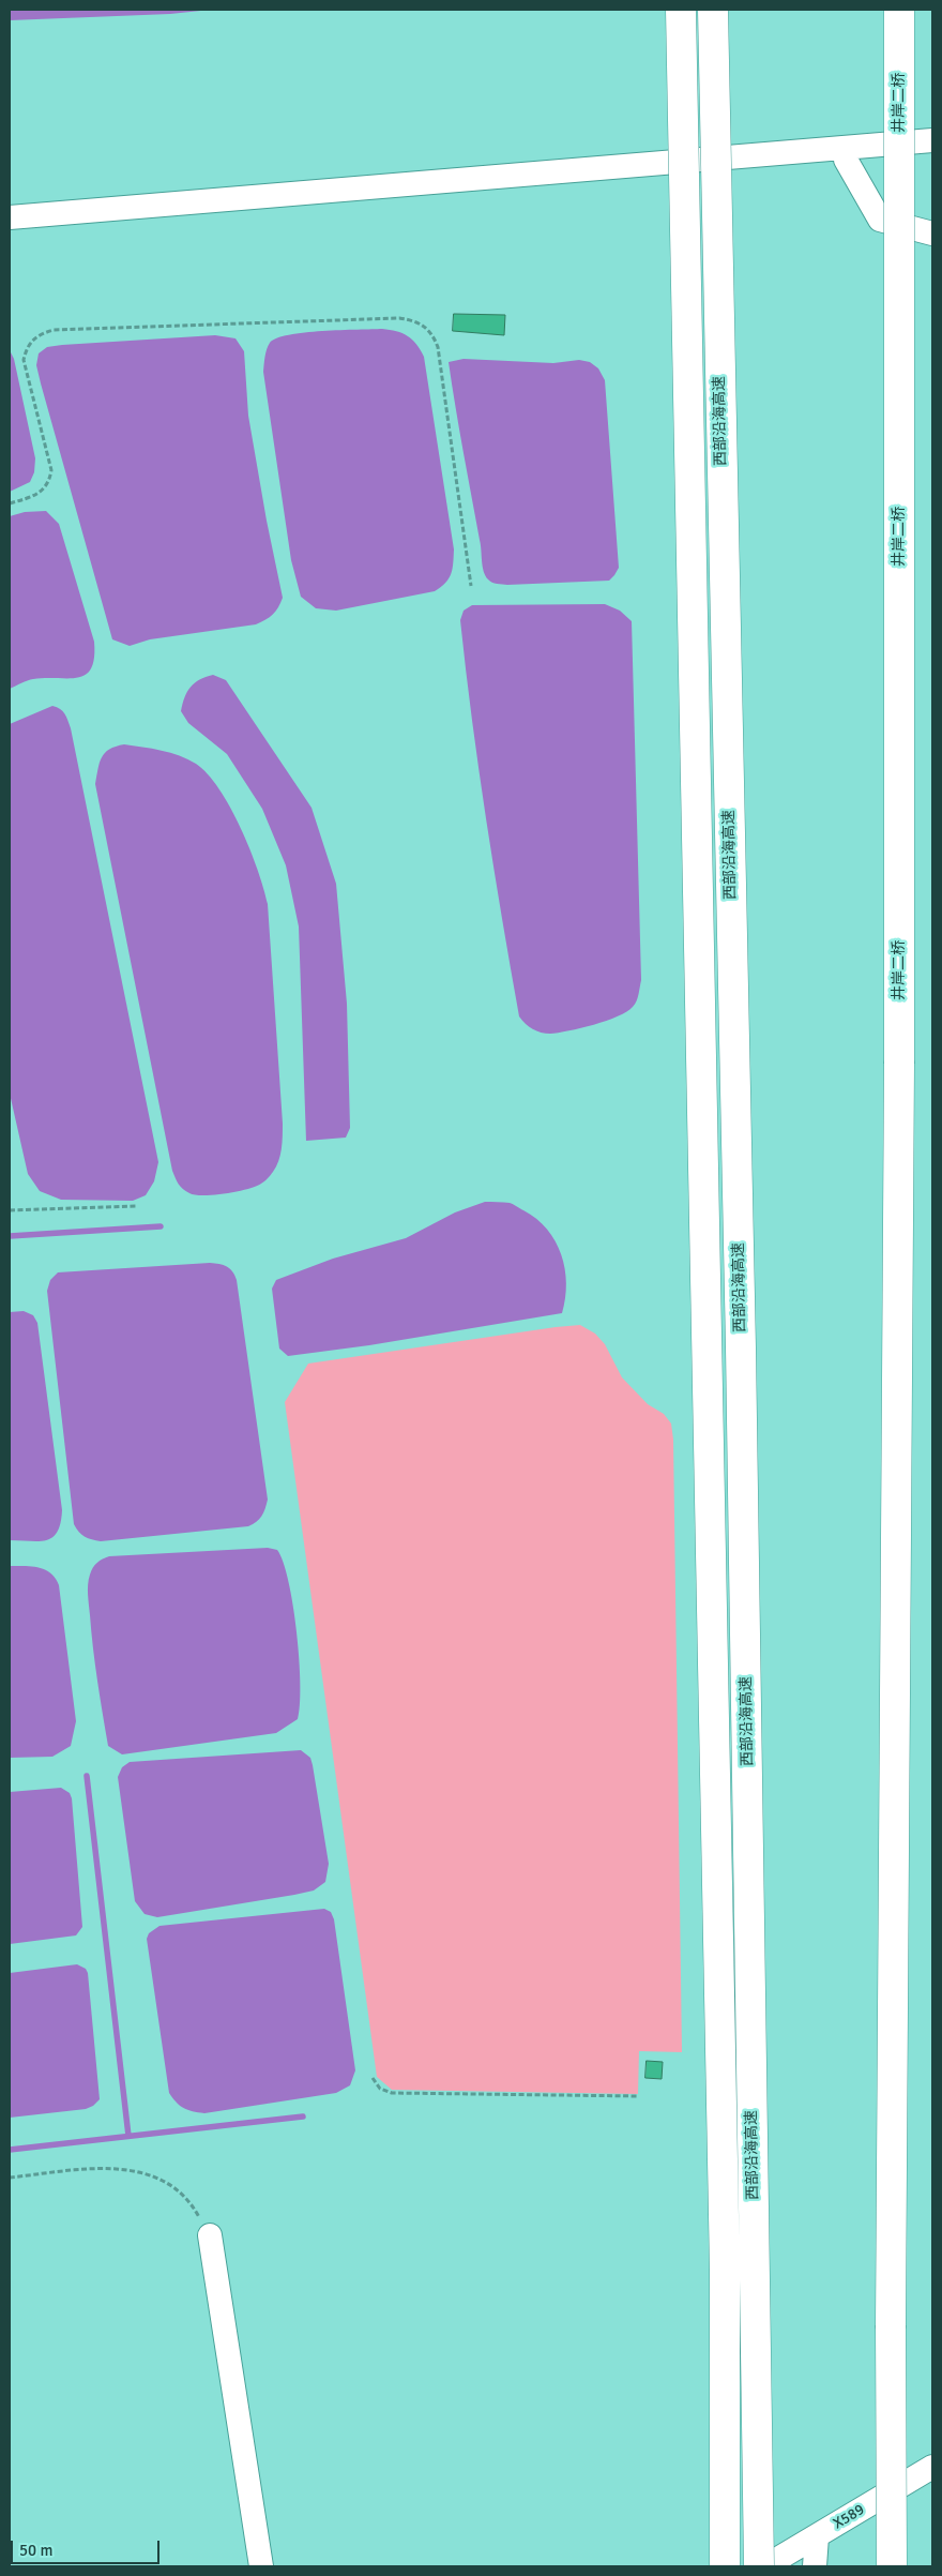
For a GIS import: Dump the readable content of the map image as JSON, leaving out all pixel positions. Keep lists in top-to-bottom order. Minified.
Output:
{"streets":{"highway":["井岸二桥","西部沿海高速"],"street":["X589"]},"scale_bar":"50 m"}
